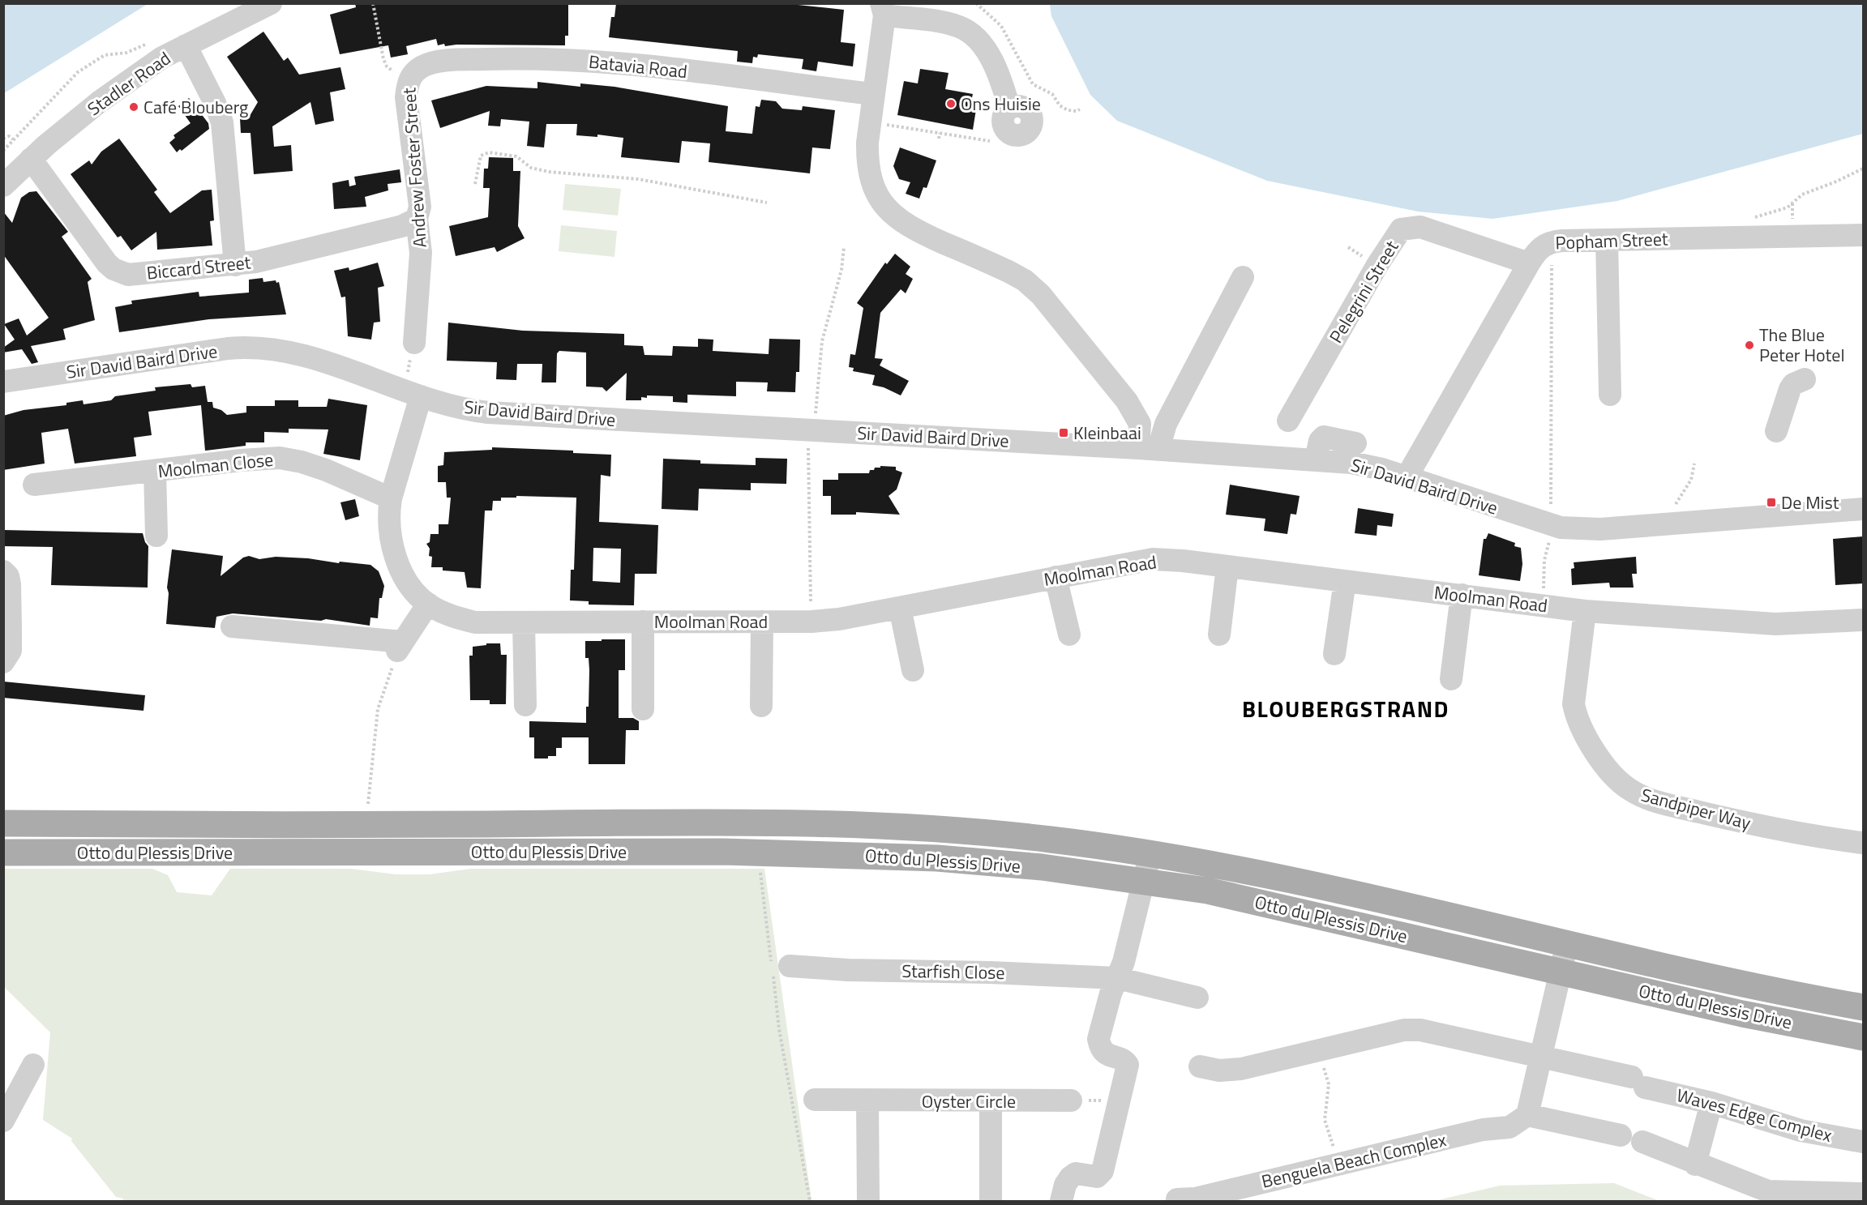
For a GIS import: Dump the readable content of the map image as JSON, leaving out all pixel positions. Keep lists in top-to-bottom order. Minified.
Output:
{"streets":{"main road":["Otto du Plessis Drive"],"street":["Batavia Road","Stadler Road","Andrew Foster Street","Popham Street","Biccard Street","Pelegrini Street","Sir David Baird Drive","Moolman Close","Moolman Road","Sandpiper Way","Starfish Close","Oyster Circle","Waves Edge Complex","Benguela Beach Complex"]},"crossings":[["Batavia Road","Andrew Foster Street"],["Stadler Road","Biccard Street"],["Andrew Foster Street","Biccard Street"],["Popham Street","Pelegrini Street"],["Popham Street","Sir David Baird Drive"],["Sir David Baird Drive","Moolman Road"],["Moolman Close","Moolman Road"],["Moolman Road","Sandpiper Way"]],"districts":["BLOUBERGSTRAND"],"places":{"other":["Ons Huisie","Café Blouberg","The Blue Peter Hotel"],"transit":["Kleinbaai","De Mist"]}}
